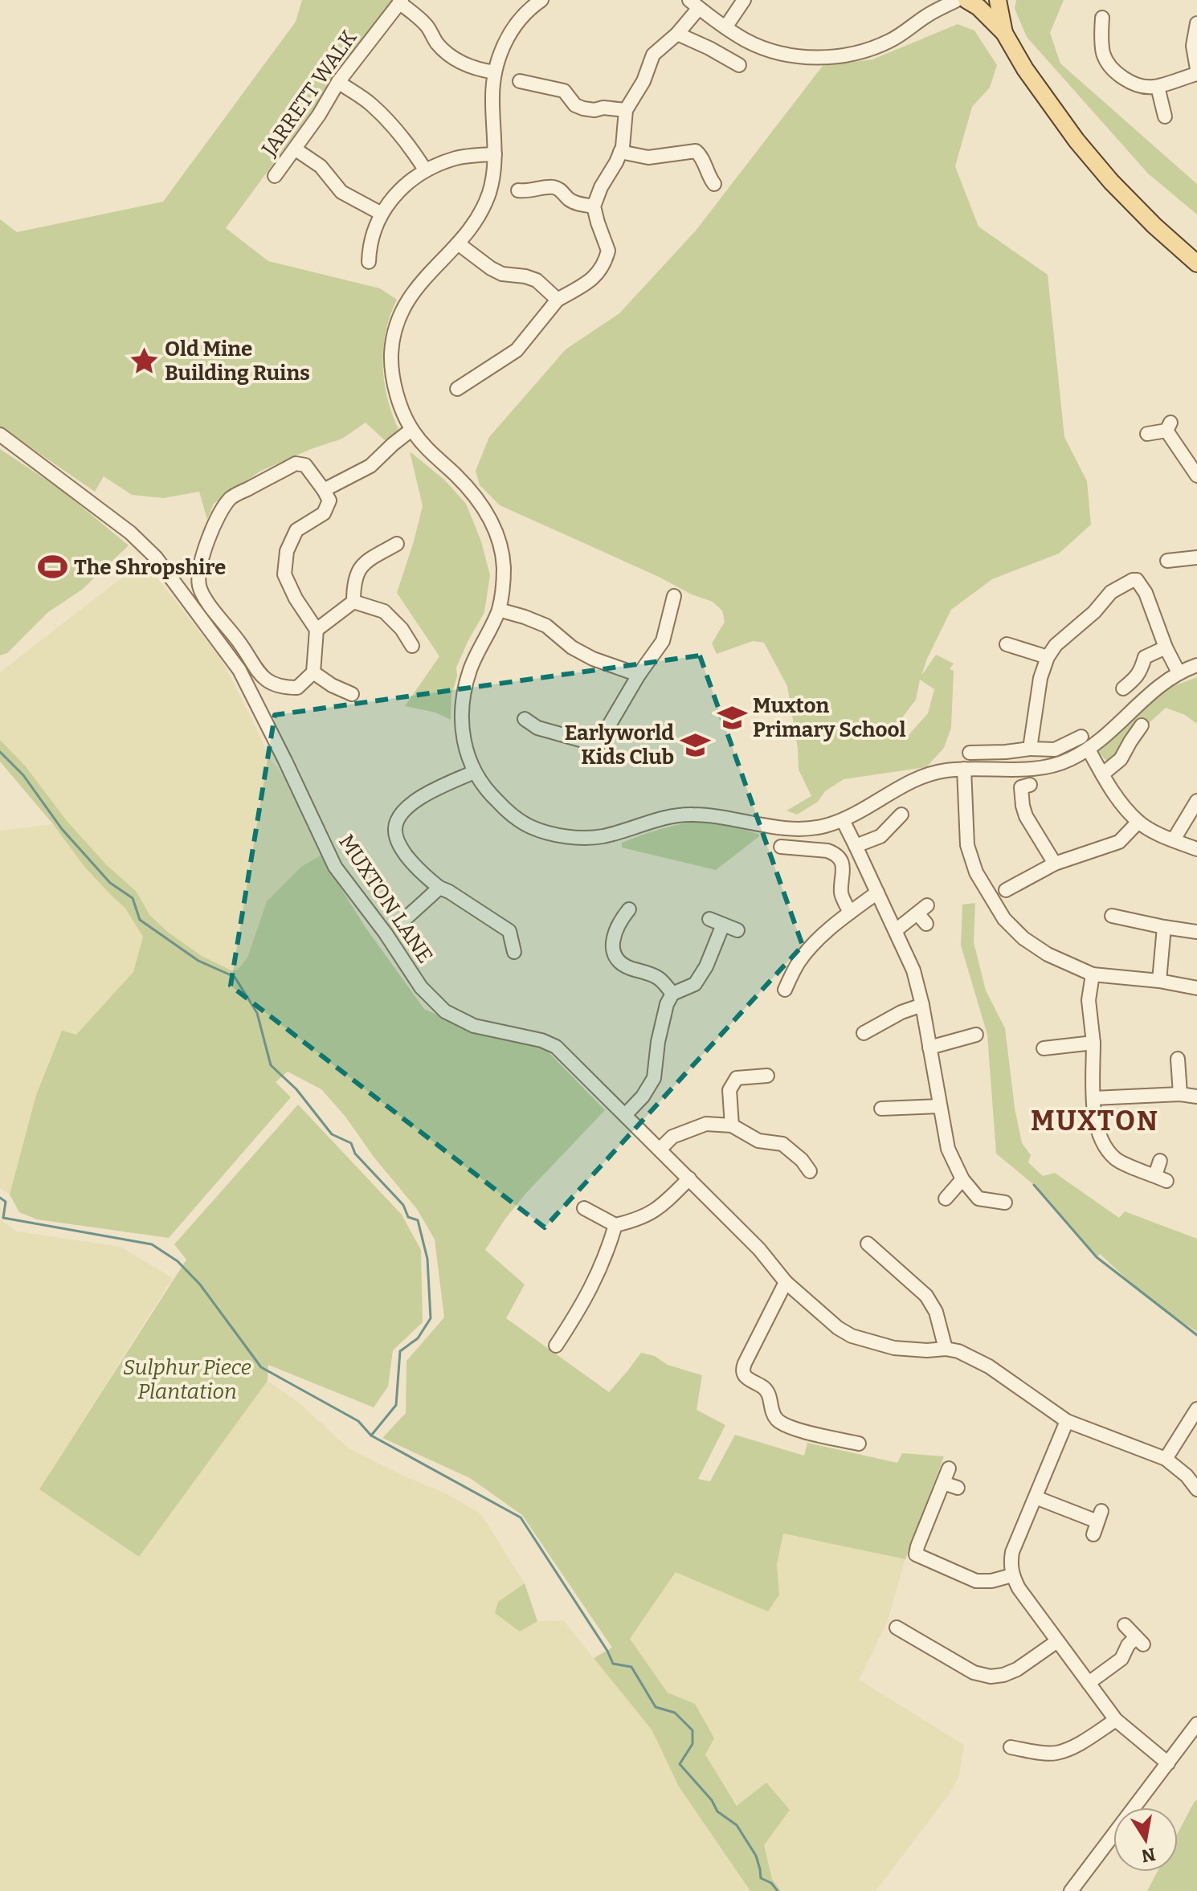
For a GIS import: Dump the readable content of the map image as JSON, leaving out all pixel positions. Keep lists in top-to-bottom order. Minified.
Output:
{"streets":{"street":["JARRETT WALK","MUXTON LANE"]},"districts":["MUXTON"],"parks":["Sulphur Piece Plantation"],"places":{"place":["Old Mine Building Ruins"],"sports":["The Shropshire"],"school or university":["Muxton Primary School","Earlyworld Kids Club"]},"north":"bottom"}
